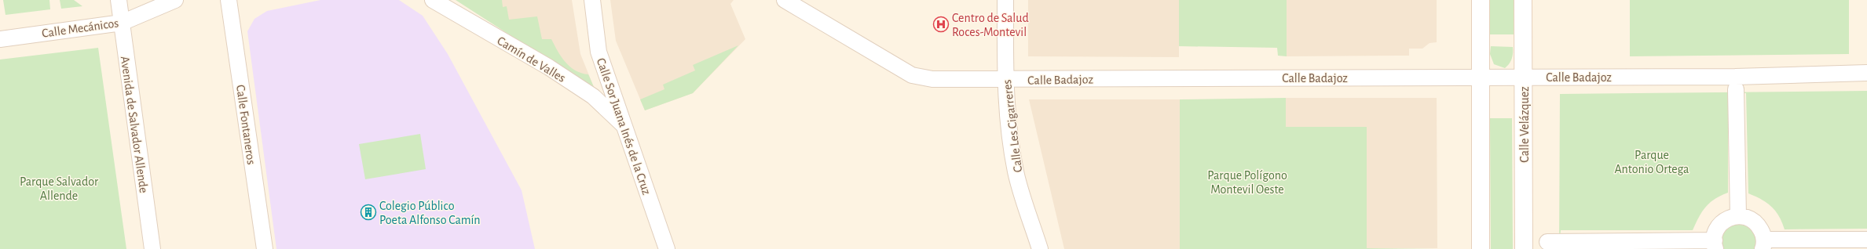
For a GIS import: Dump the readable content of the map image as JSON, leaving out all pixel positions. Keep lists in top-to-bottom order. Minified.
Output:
{"streets":{"street":["Calle Mecánicos","Camín de Valles","Calle Badajoz","Avenida de Salvador Allende","Calle Fontaneros","Calle Velázquez","Calle Sor Juana Inés de la Cruz","Calle Les Cigarreres"]},"crossings":[["Calle Mecánicos","Avenida de Salvador Allende"],["Camín de Valles","Calle Sor Juana Inés de la Cruz"],["Calle Badajoz","Calle Velázquez"],["Calle Badajoz","Calle Les Cigarreres"]],"parks":["Parque Antonio Ortega","Parque Polígono Montevil Oeste","Parque Salvador Allende"],"places":{"hospital":["Centro de Salud Roces-Montevil"],"building":["Colegio Público Poeta Alfonso Camín"]}}
